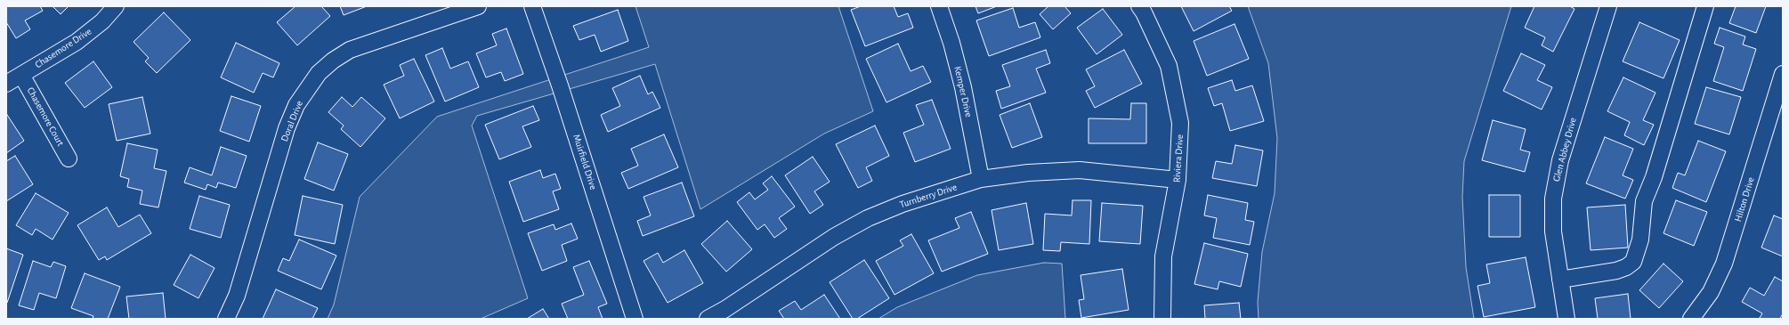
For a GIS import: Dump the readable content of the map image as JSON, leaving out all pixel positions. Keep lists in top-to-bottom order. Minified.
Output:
{"streets":{"street":["Chasemore Drive","Kemper Drive","Chasemore Court","Doral Drive","Glen Abbey Drive","Riviera Drive","Muirfield Drive","Turnberry Drive","Hilton Drive"]},"crossings":[["Chasemore Drive","Chasemore Court"],["Kemper Drive","Turnberry Drive"],["Riviera Drive","Turnberry Drive"]]}
